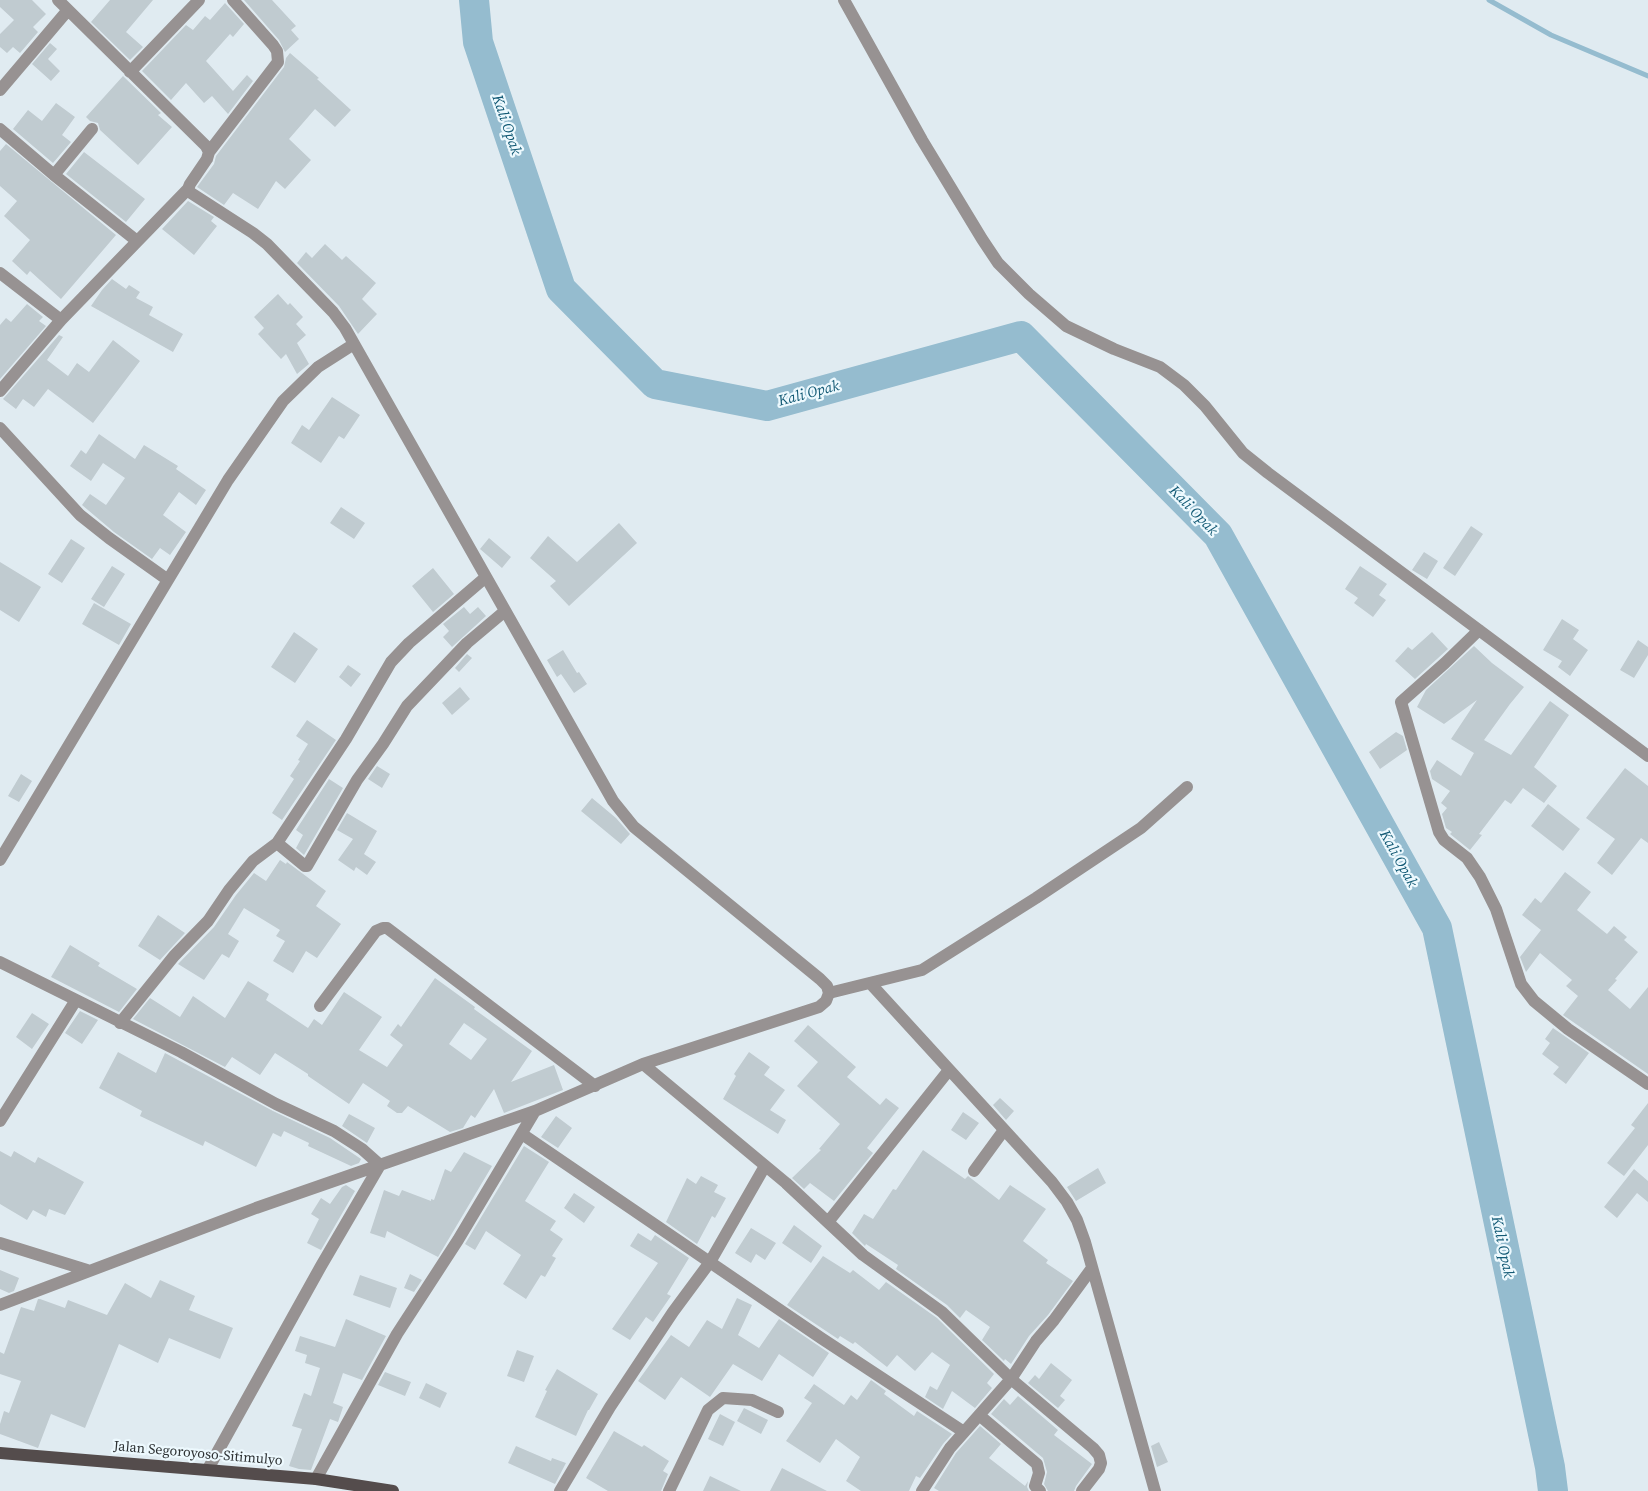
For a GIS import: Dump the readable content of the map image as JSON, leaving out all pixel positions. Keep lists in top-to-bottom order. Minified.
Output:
{"streets":{"main road":["Jalan Segoroyoso-Sitimulyo"]},"water":["Kali Opak"]}
